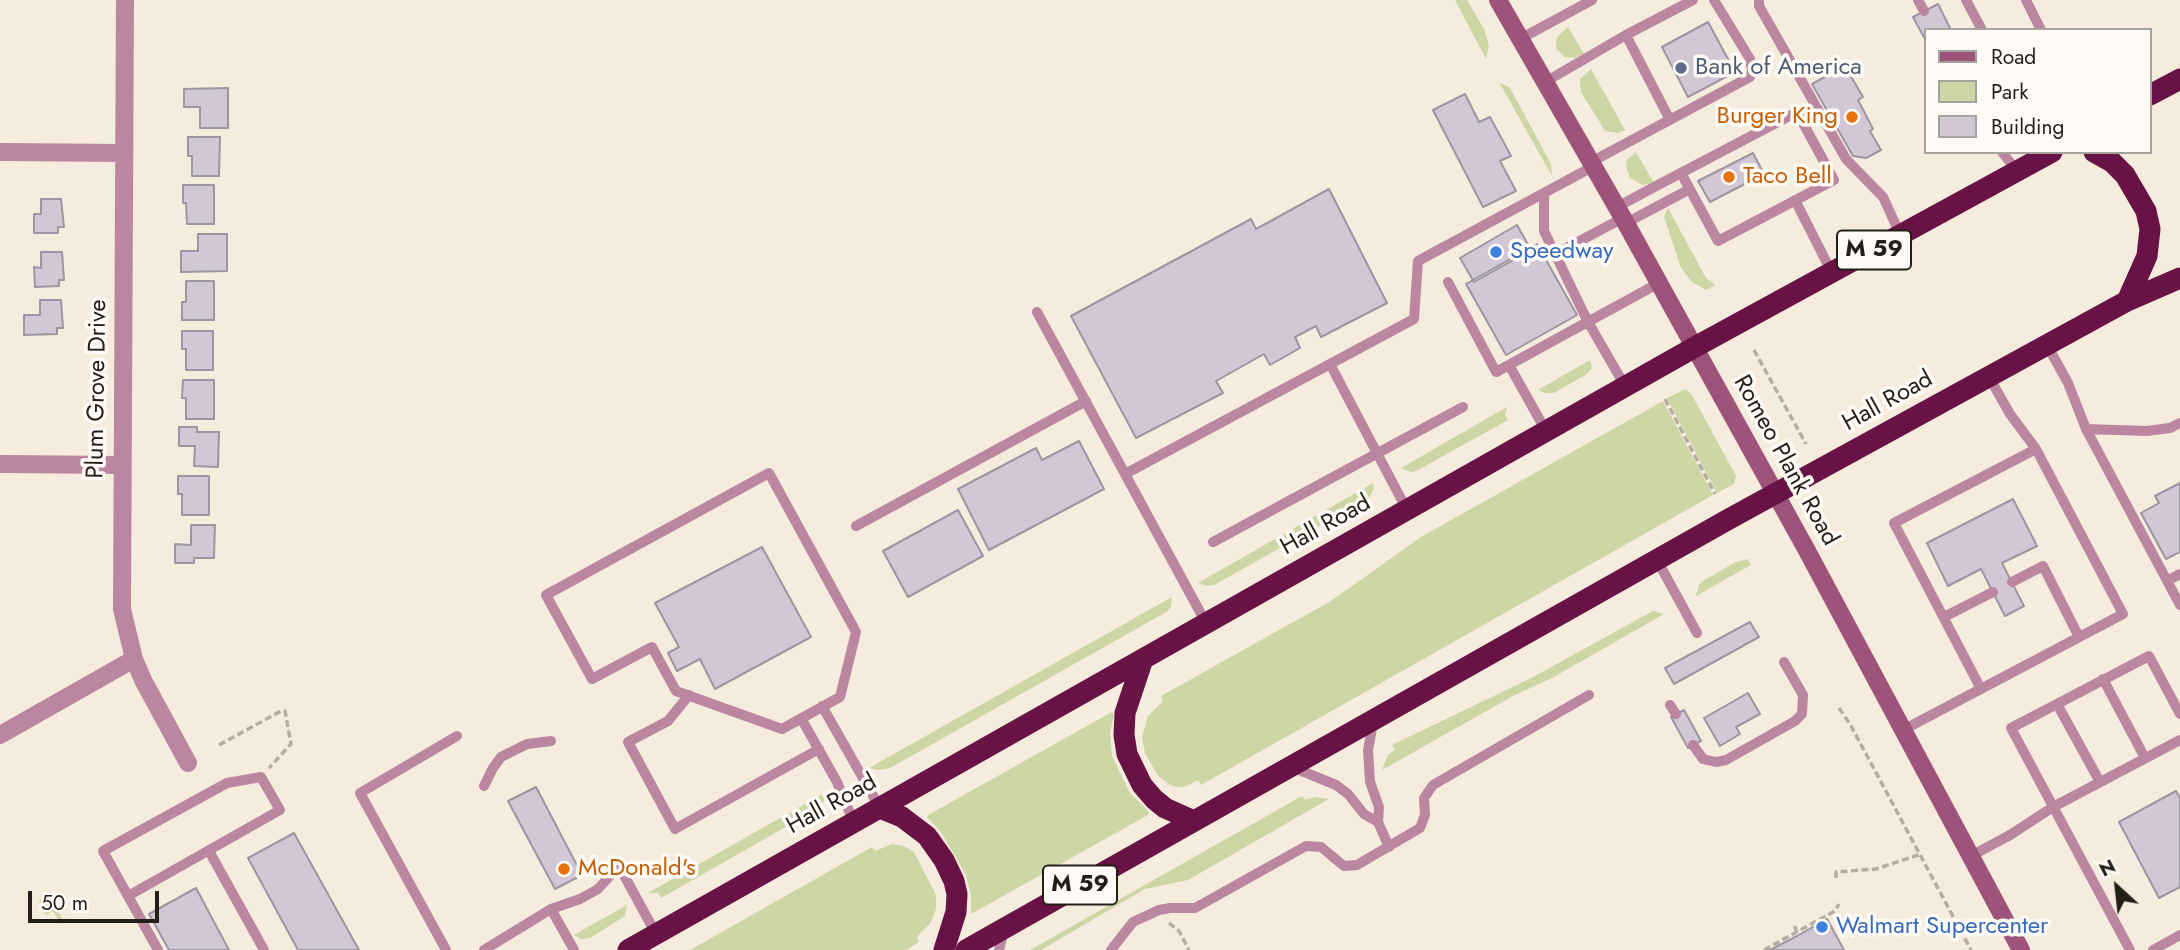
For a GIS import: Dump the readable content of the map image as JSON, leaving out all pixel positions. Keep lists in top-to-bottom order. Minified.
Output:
{"streets":{"highway":["M 59","Hall Road"],"main road":["Romeo Plank Road"],"street":["Plum Grove Drive"]},"crossings":[["Hall Road","Romeo Plank Road"]],"places":["Bank of America","Burger King","Taco Bell","Speedway","McDonald's","Walmart Supercenter"],"legend":["Road","Park","Building"],"scale_bar":"50 m","north":"top left"}
